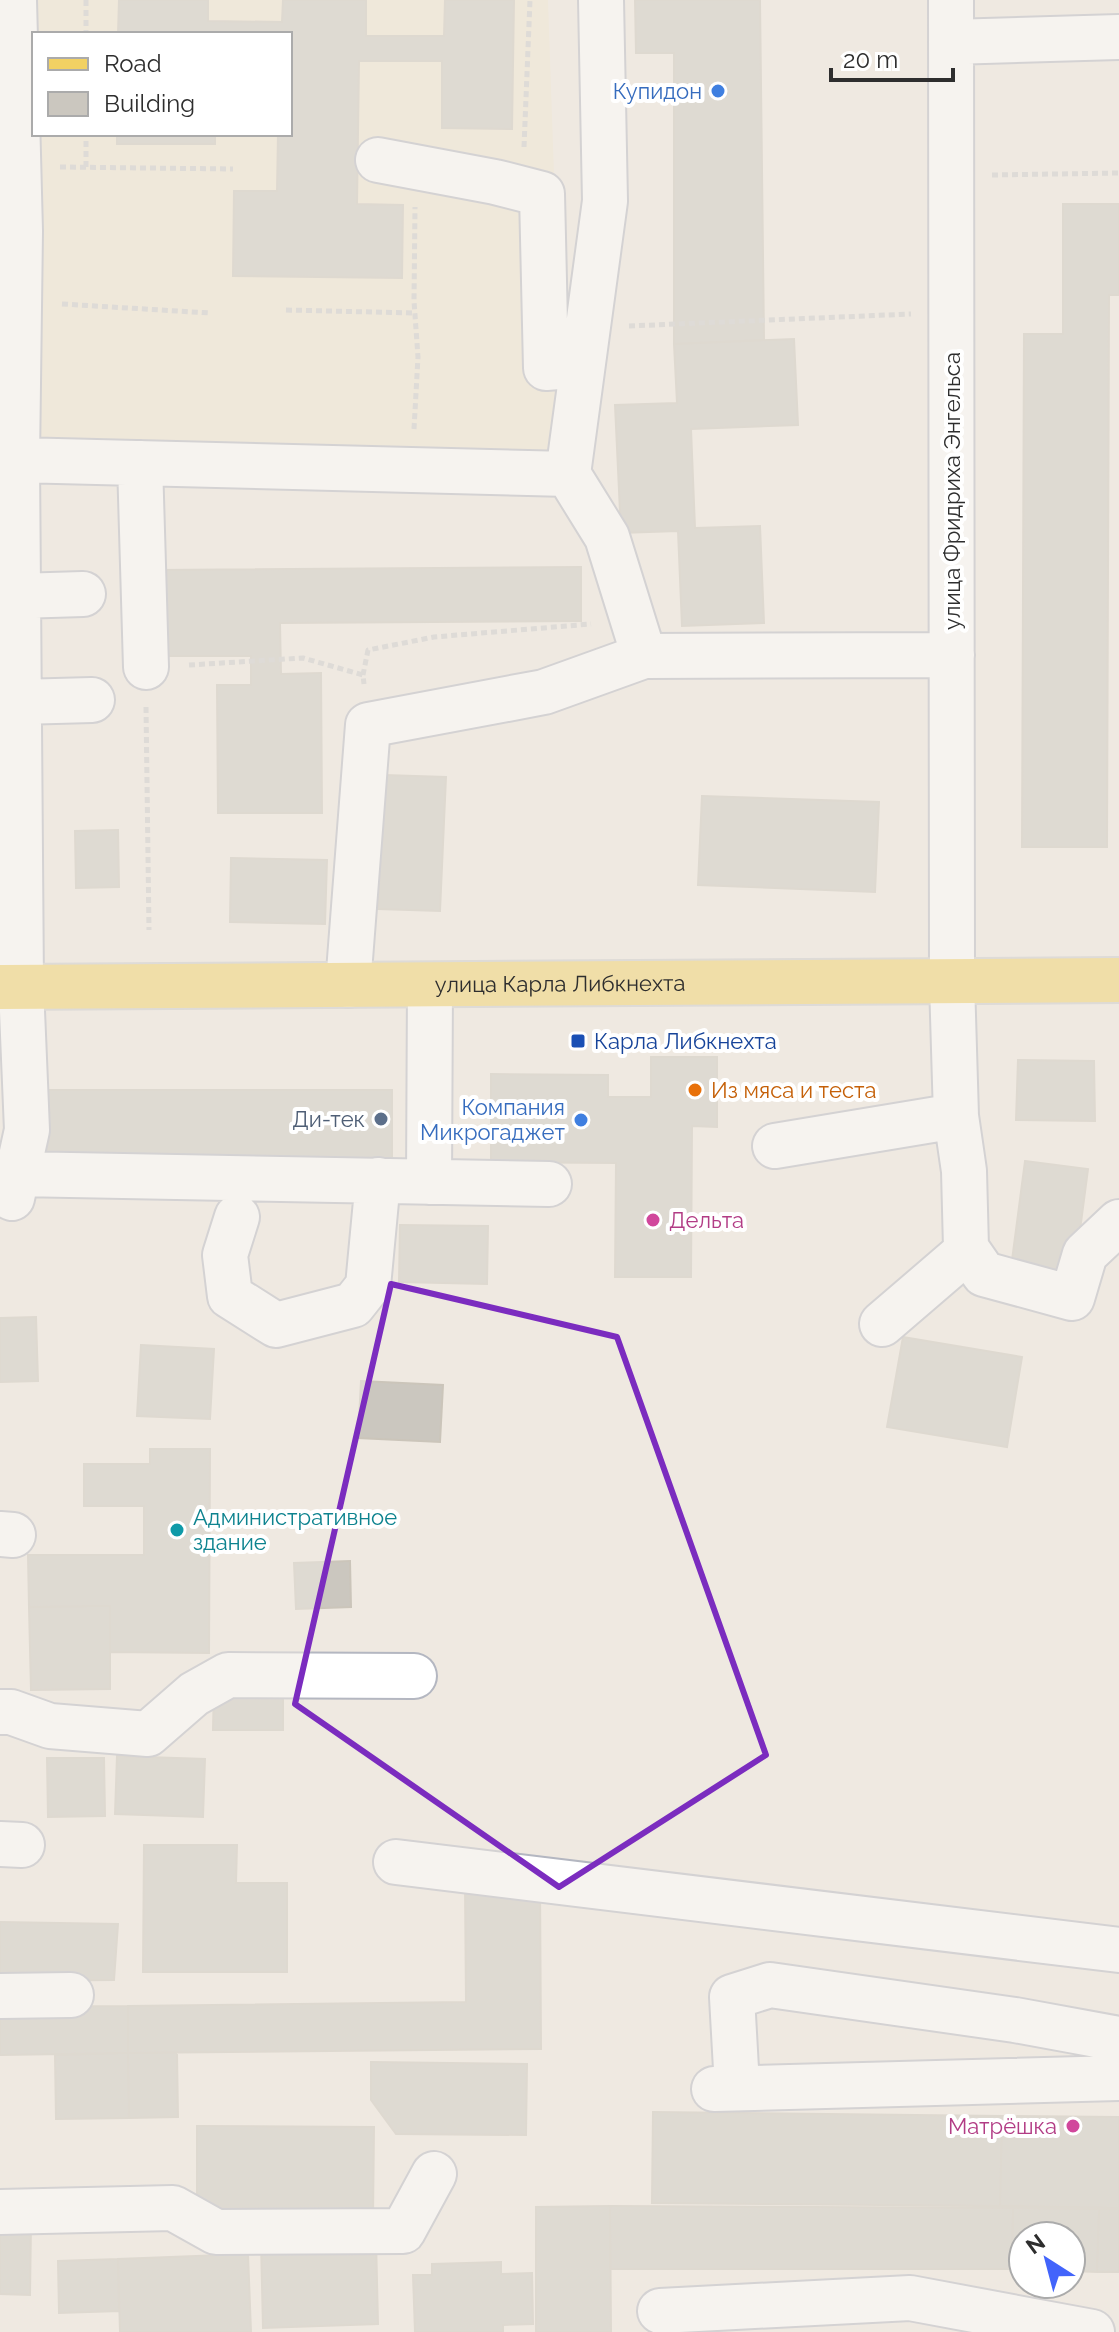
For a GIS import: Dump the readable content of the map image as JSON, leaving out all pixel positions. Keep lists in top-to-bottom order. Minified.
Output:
{"streets":{"main road":["улица Карла Либкнехта"],"street":["улица Фридриха Энгельса"]},"crossings":[["улица Фридриха Энгельса","улица Карла Либкнехта"]],"places":{"other":["Купидон","Из мяса и теста","Ди-тек","Компания Микрогаджет","Дельта","Административное здание","Матрёшка"],"transit":["Карла Либкнехта"]},"legend":["Road","Building"],"scale_bar":"20 m","north":"top left"}
